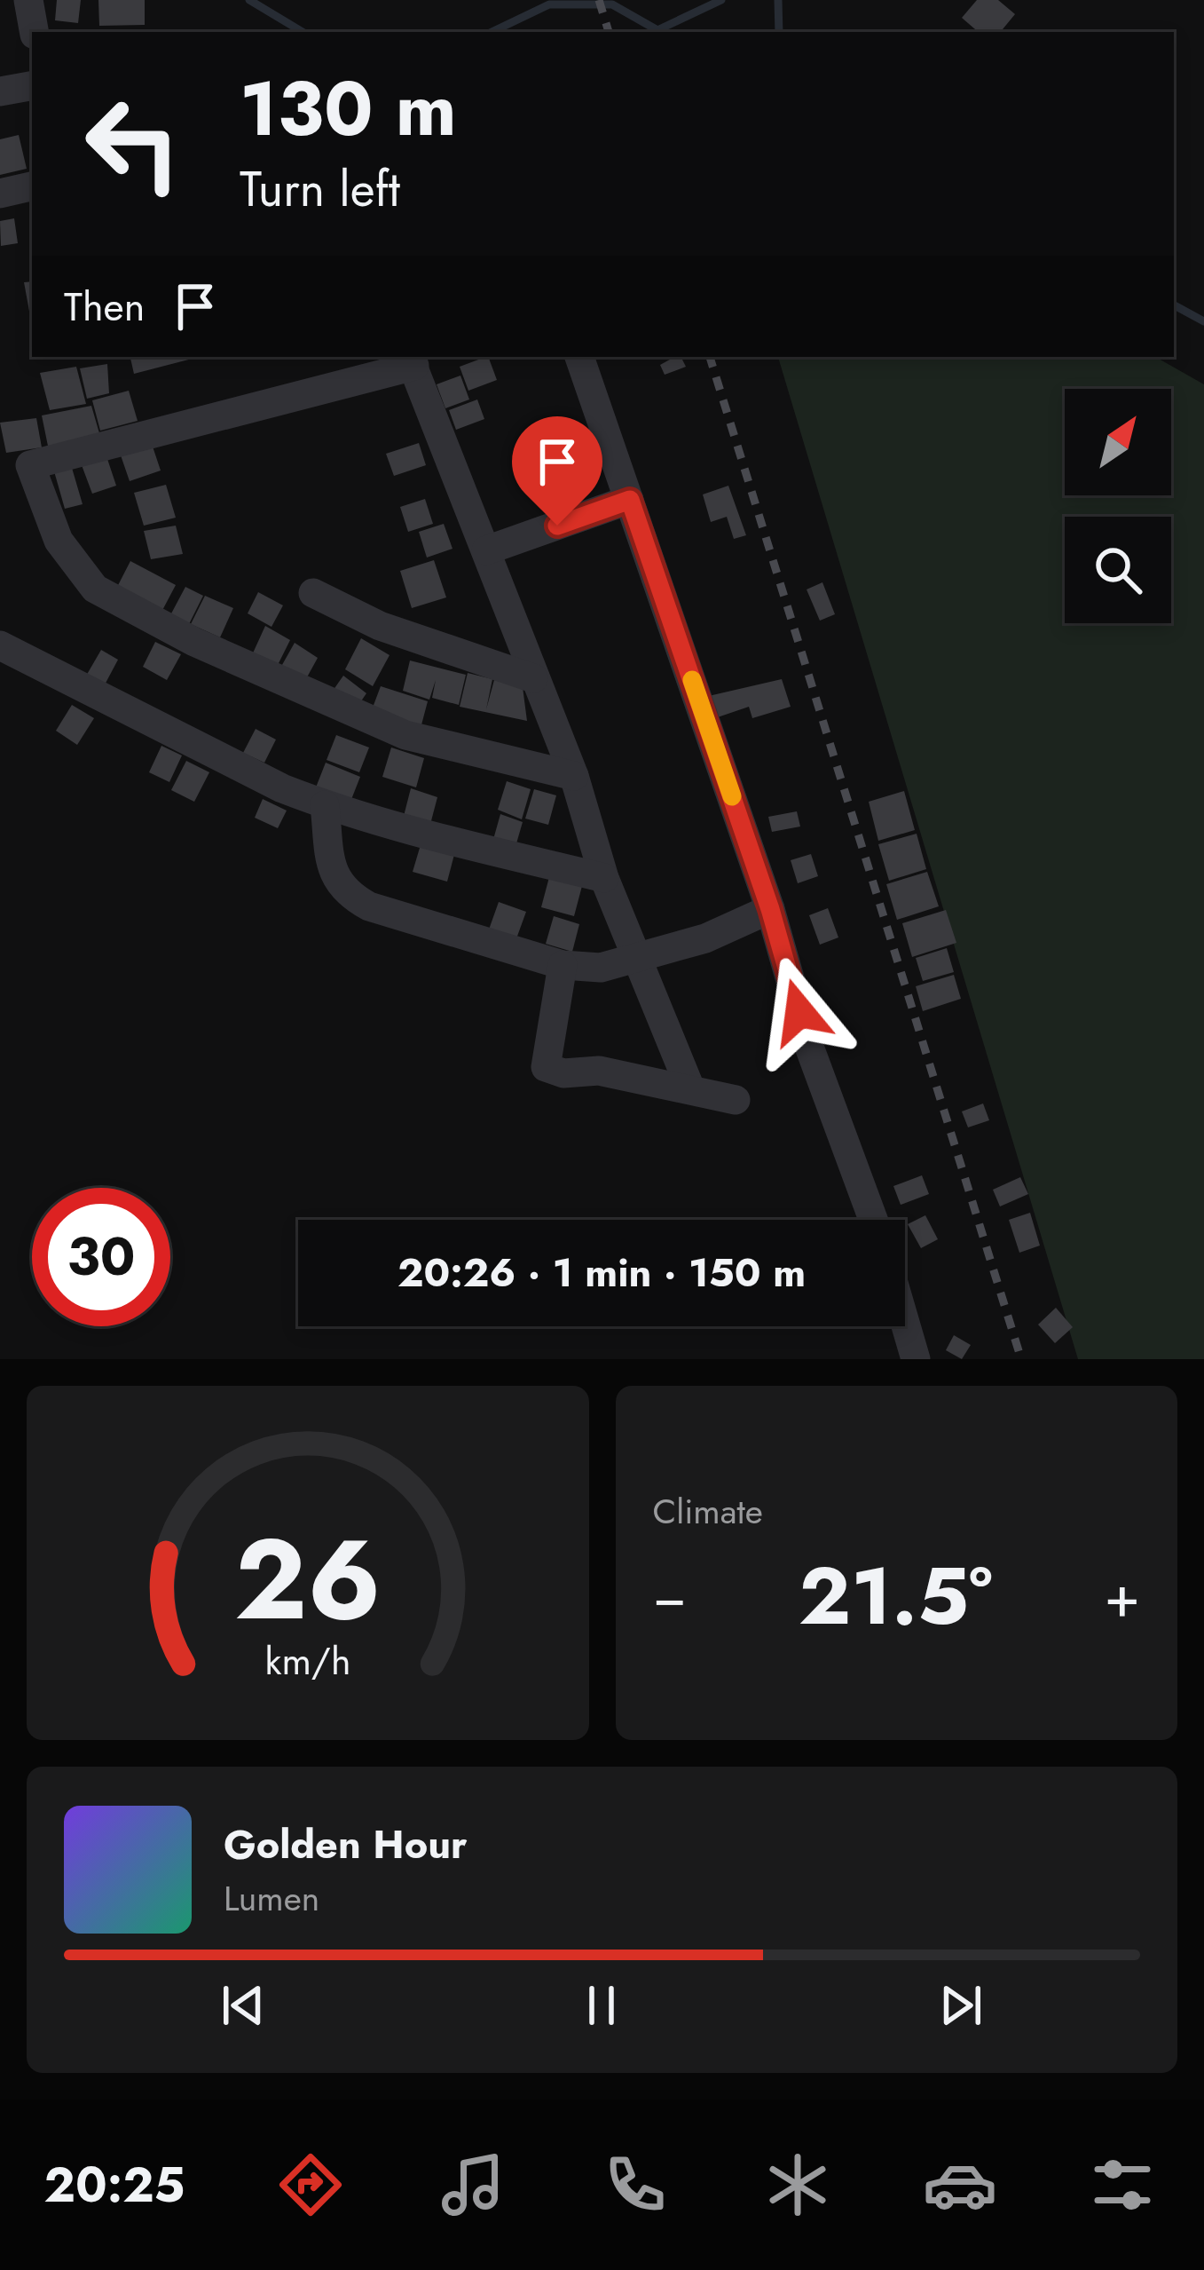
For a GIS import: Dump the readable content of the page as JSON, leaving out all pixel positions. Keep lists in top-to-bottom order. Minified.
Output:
{"north":"top right","page":{"turn":["130 m","Turn left"],"then":"Then","limit":"30","trip":"20:26 · 1 min · 150 m","tile":"Climate","heat":["−","21.5°","+"],"song":["Golden Hour","Lumen"],"tabs":"20:25","gauge":["26","km/h"]}}
